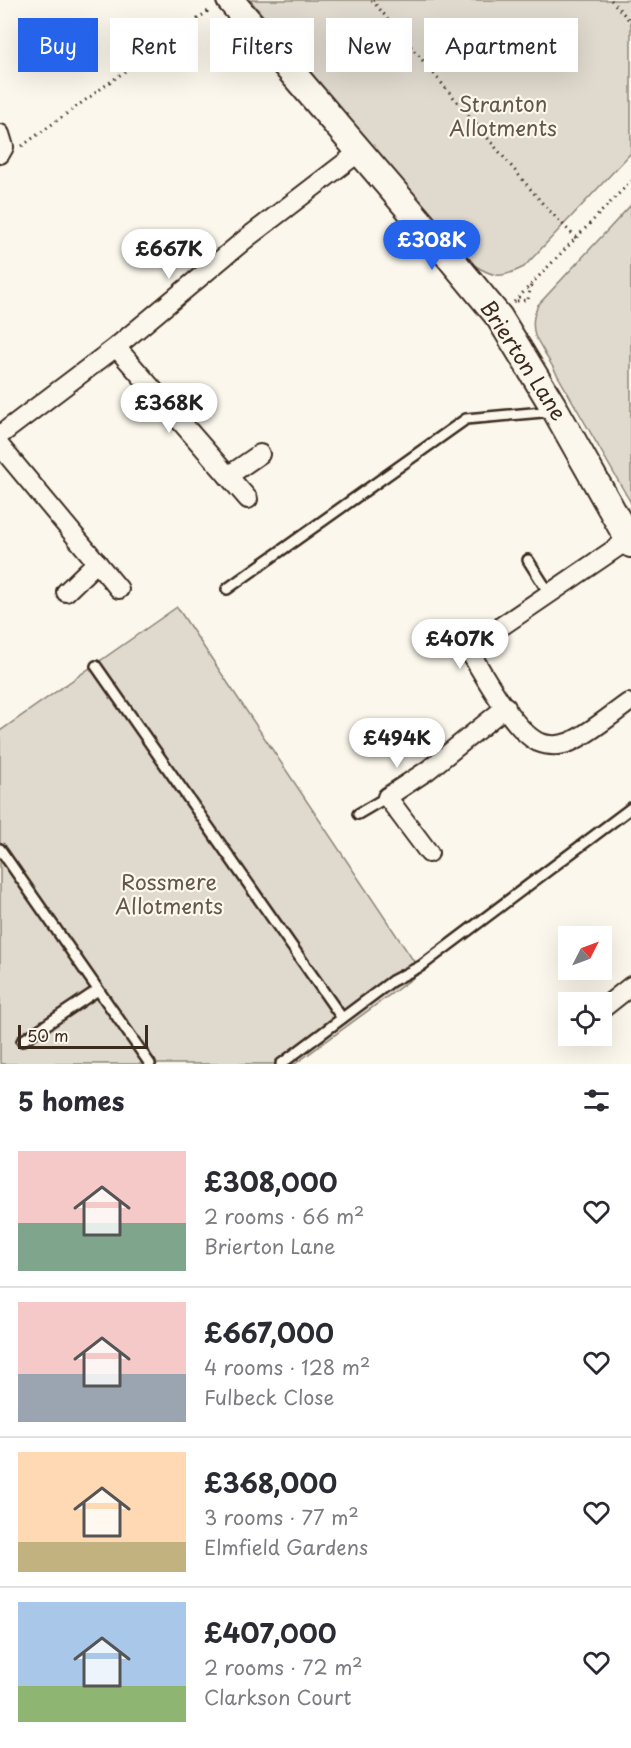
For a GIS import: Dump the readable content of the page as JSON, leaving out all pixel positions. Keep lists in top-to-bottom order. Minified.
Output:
{"streets":{"street":["Brierton Lane"]},"parks":["Stranton Allotments","Rossmere Allotments"],"scale_bar":"50 m","north":"top right","page":{"chip":["Buy","Rent","Filters","New","Apartment"],"price":["£308K","£667K","£368K","£407K","£494K"],"scale":"50 m","heading":"5 homes","list":[{"name":"£308,000","note":"2 rooms · 66 m² · Brierton Lane"},{"name":"£667,000","note":"4 rooms · 128 m² · Fulbeck Close"},{"name":"£368,000","note":"3 rooms · 77 m² · Elmfield Gardens"},{"name":"£407,000","note":"2 rooms · 72 m² · Clarkson Court"}]}}
